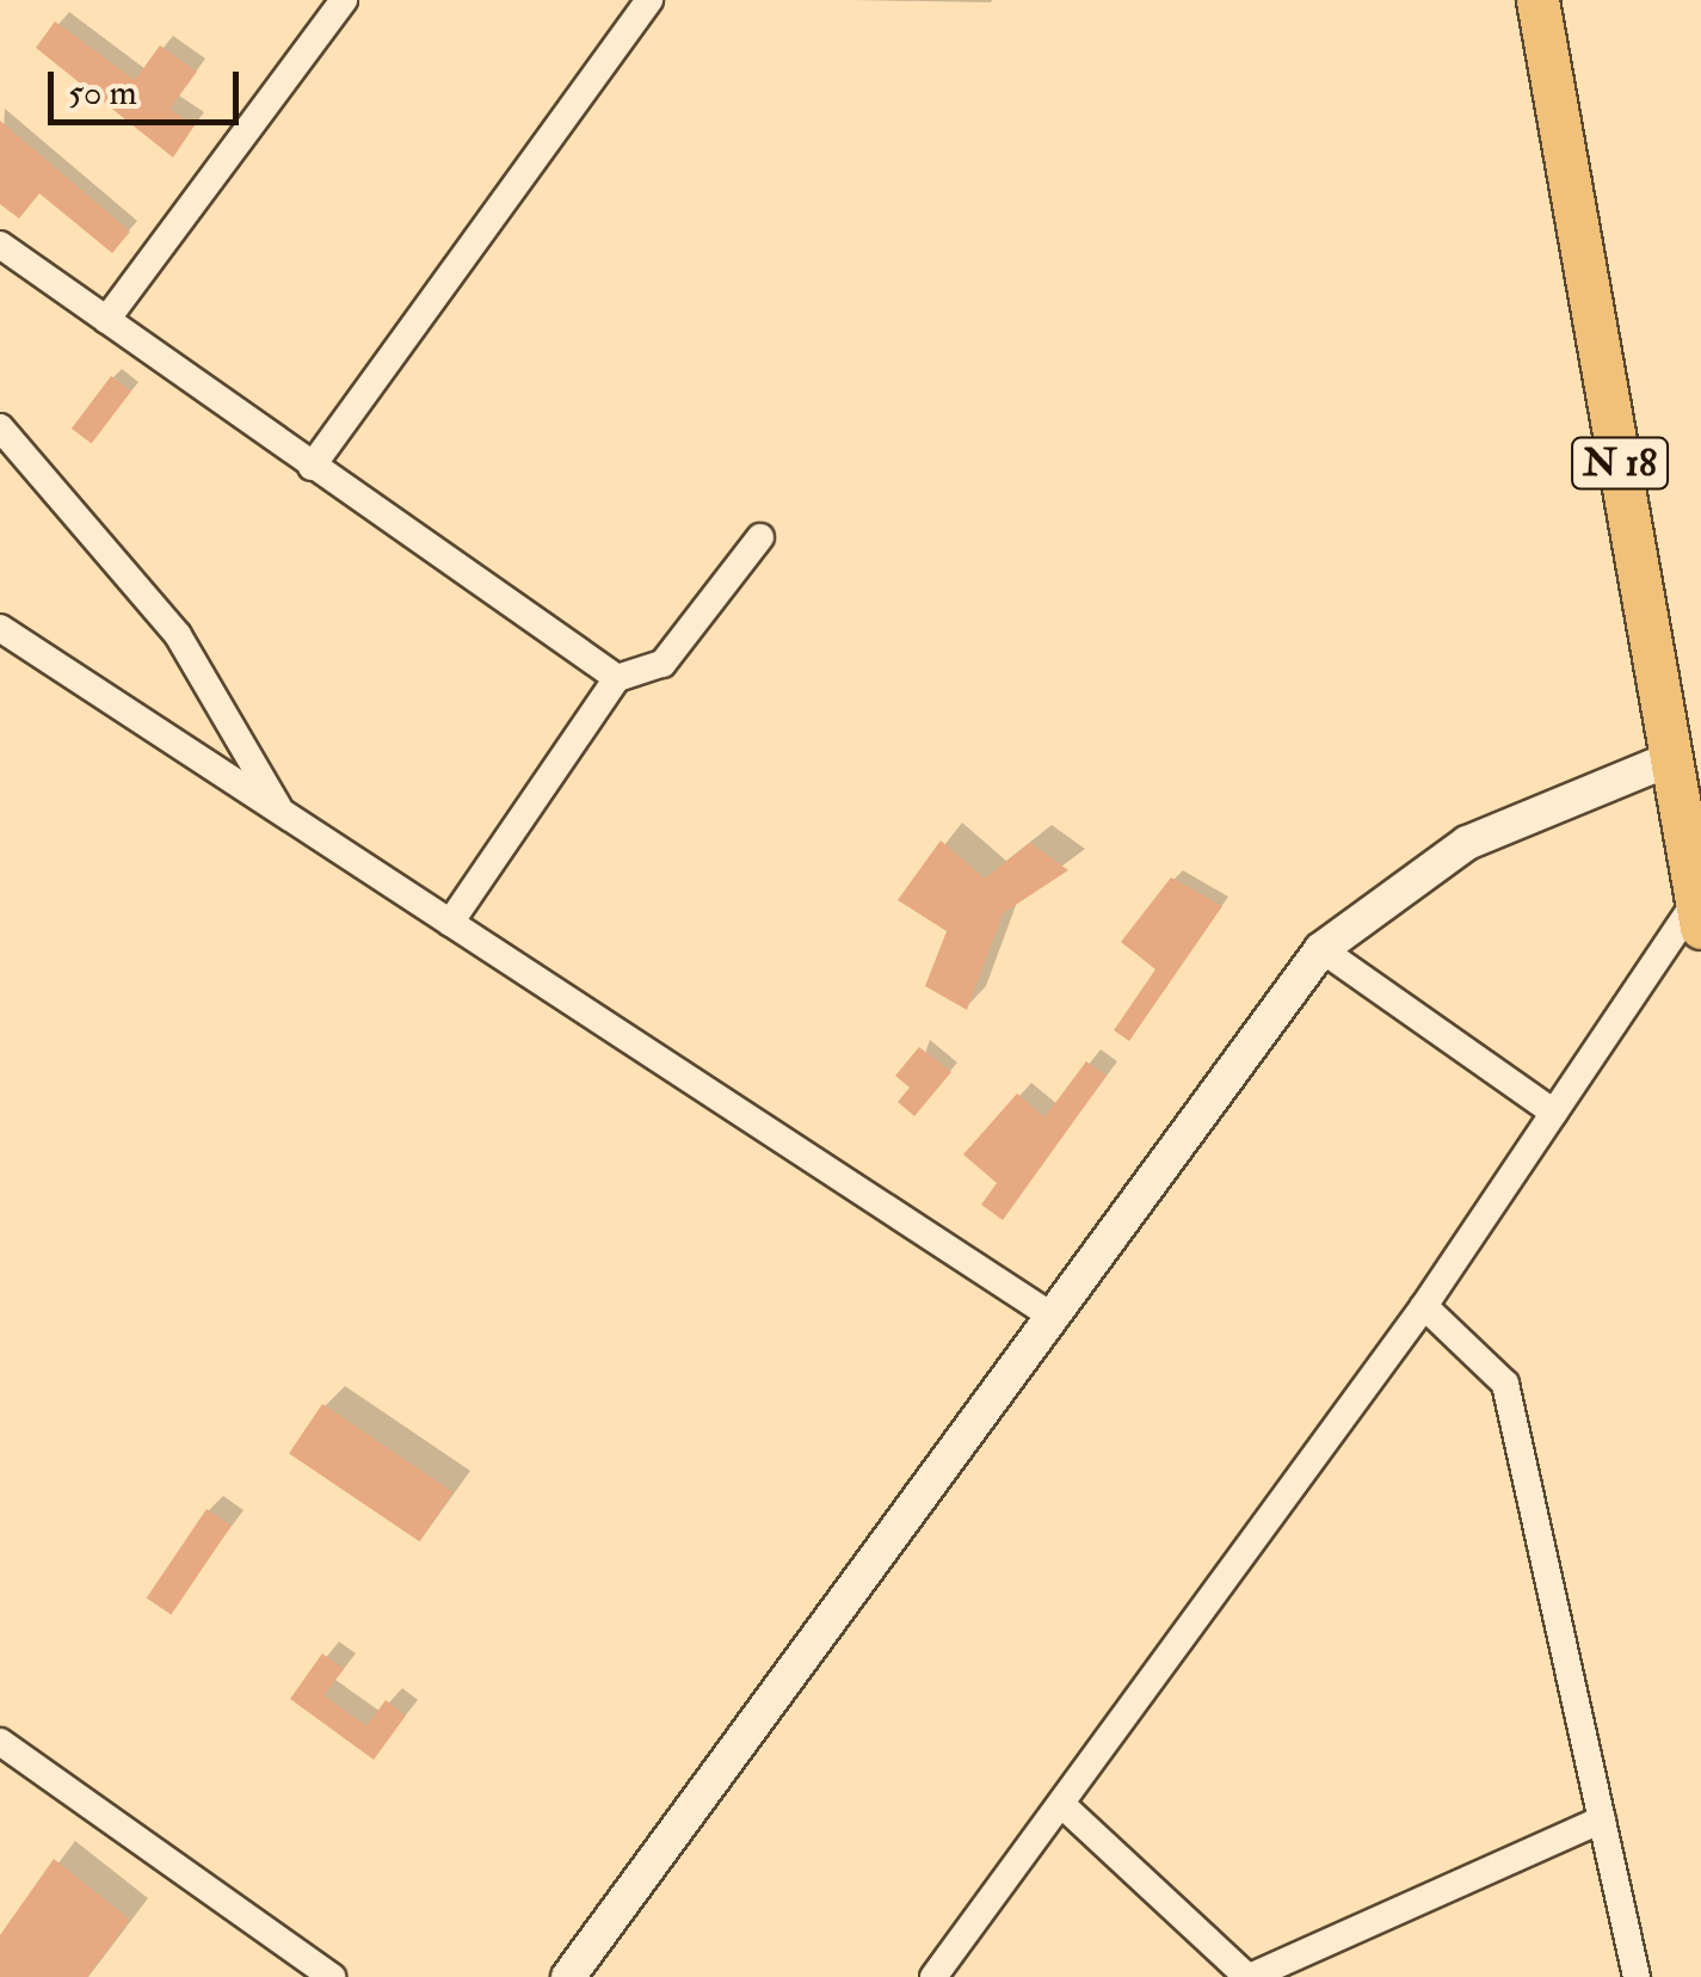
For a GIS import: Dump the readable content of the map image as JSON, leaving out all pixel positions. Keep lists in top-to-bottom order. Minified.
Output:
{"streets":{"main road":["N 18"]},"scale_bar":"50 m"}
